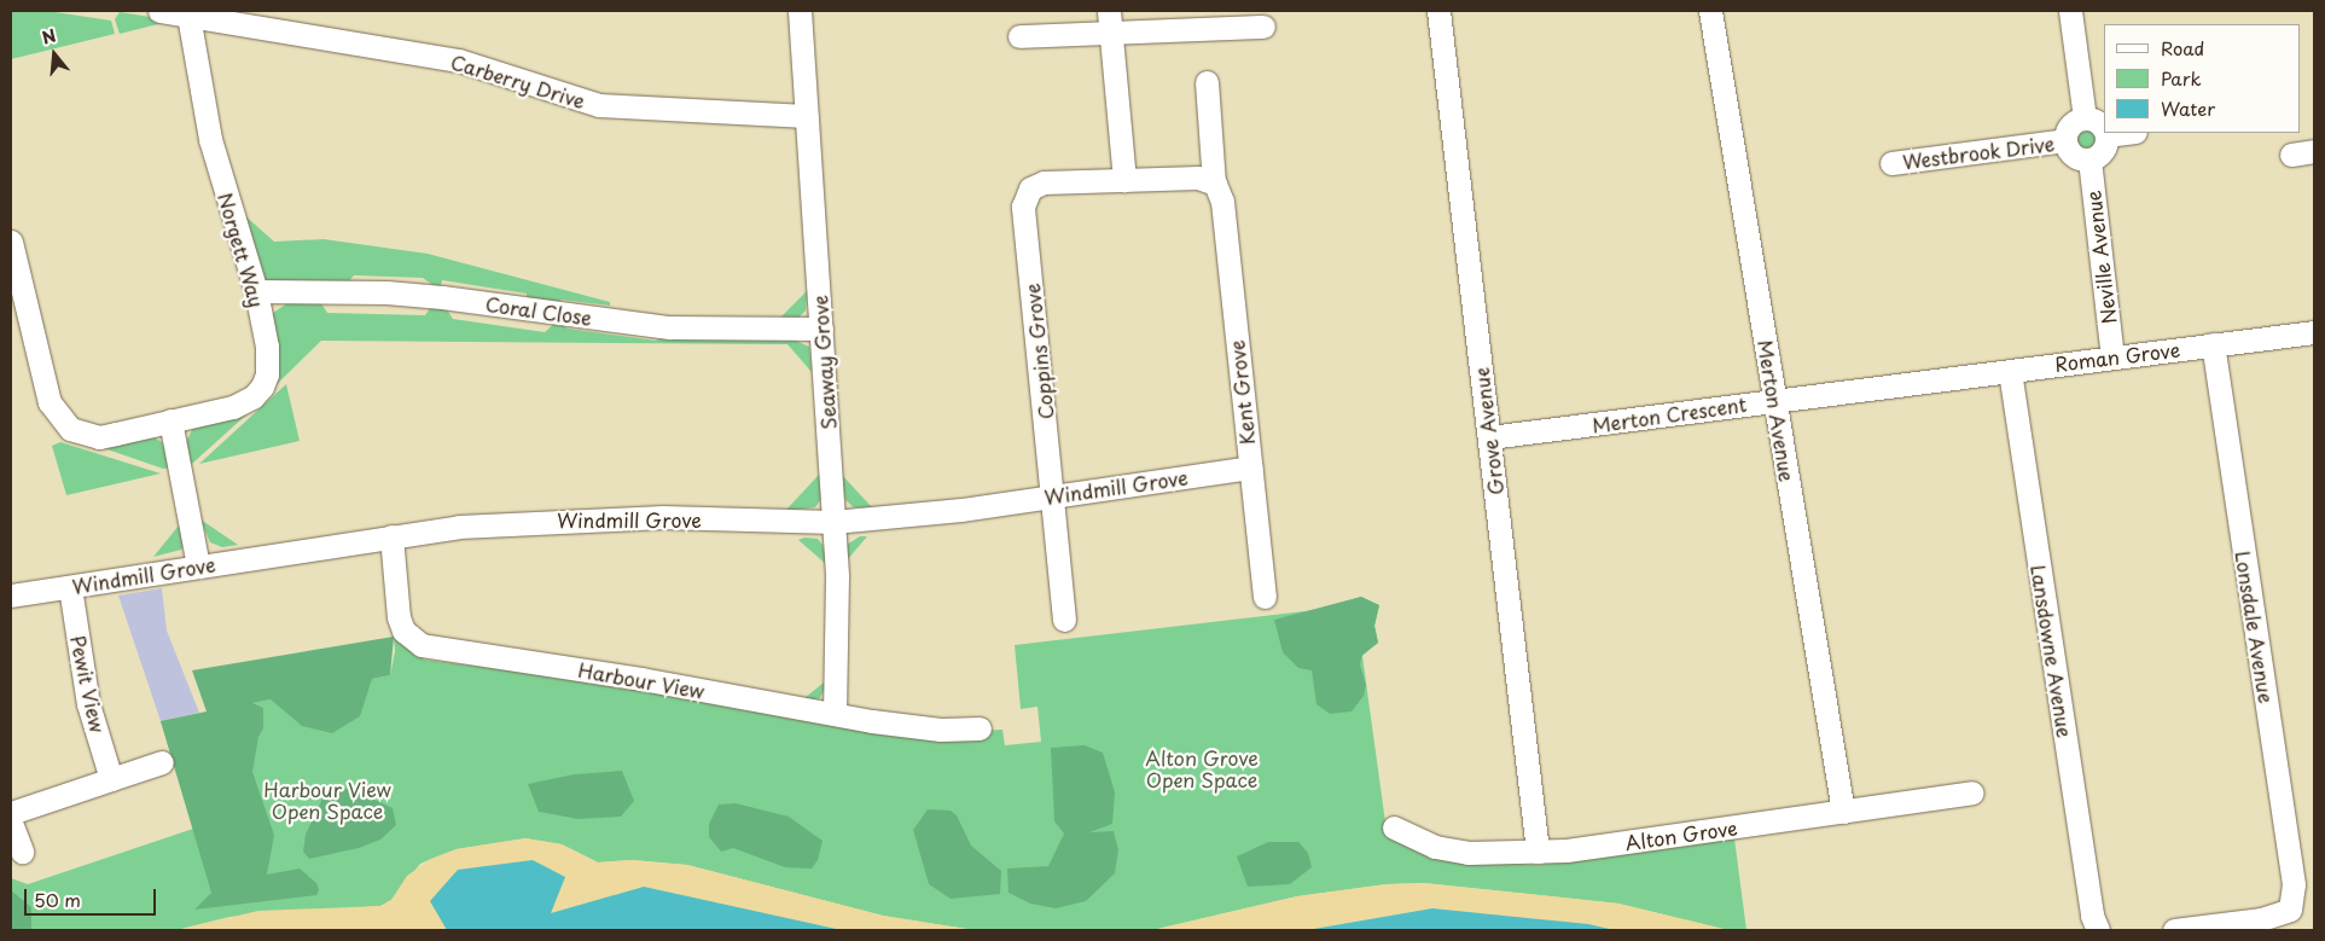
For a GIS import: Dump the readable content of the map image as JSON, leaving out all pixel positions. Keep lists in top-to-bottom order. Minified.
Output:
{"streets":{"street":["Carberry Drive","Westbrook Drive","Norgett Way","Neville Avenue","Coral Close","Coppins Grove","Roman Grove","Seaway Grove","Kent Grove","Merton Avenue","Merton Crescent","Grove Avenue","Windmill Grove","Lonsdale Avenue","Lansdowne Avenue","Harbour View","Pewit View","Alton Grove"]},"crossings":[["Carberry Drive","Norgett Way"],["Carberry Drive","Seaway Grove"],["Norgett Way","Coral Close"],["Neville Avenue","Roman Grove"],["Coral Close","Seaway Grove"],["Coppins Grove","Windmill Grove"],["Roman Grove","Merton Crescent"],["Roman Grove","Lonsdale Avenue"],["Roman Grove","Lansdowne Avenue"],["Seaway Grove","Windmill Grove"],["Seaway Grove","Harbour View"],["Kent Grove","Windmill Grove"],["Merton Avenue","Merton Crescent"],["Merton Avenue","Alton Grove"],["Merton Crescent","Grove Avenue"],["Grove Avenue","Alton Grove"],["Windmill Grove","Harbour View"],["Windmill Grove","Pewit View"]],"parks":["Alton Grove Open Space","Harbour View Open Space"],"legend":["Road","Park","Water"],"scale_bar":"50 m","north":"top"}
